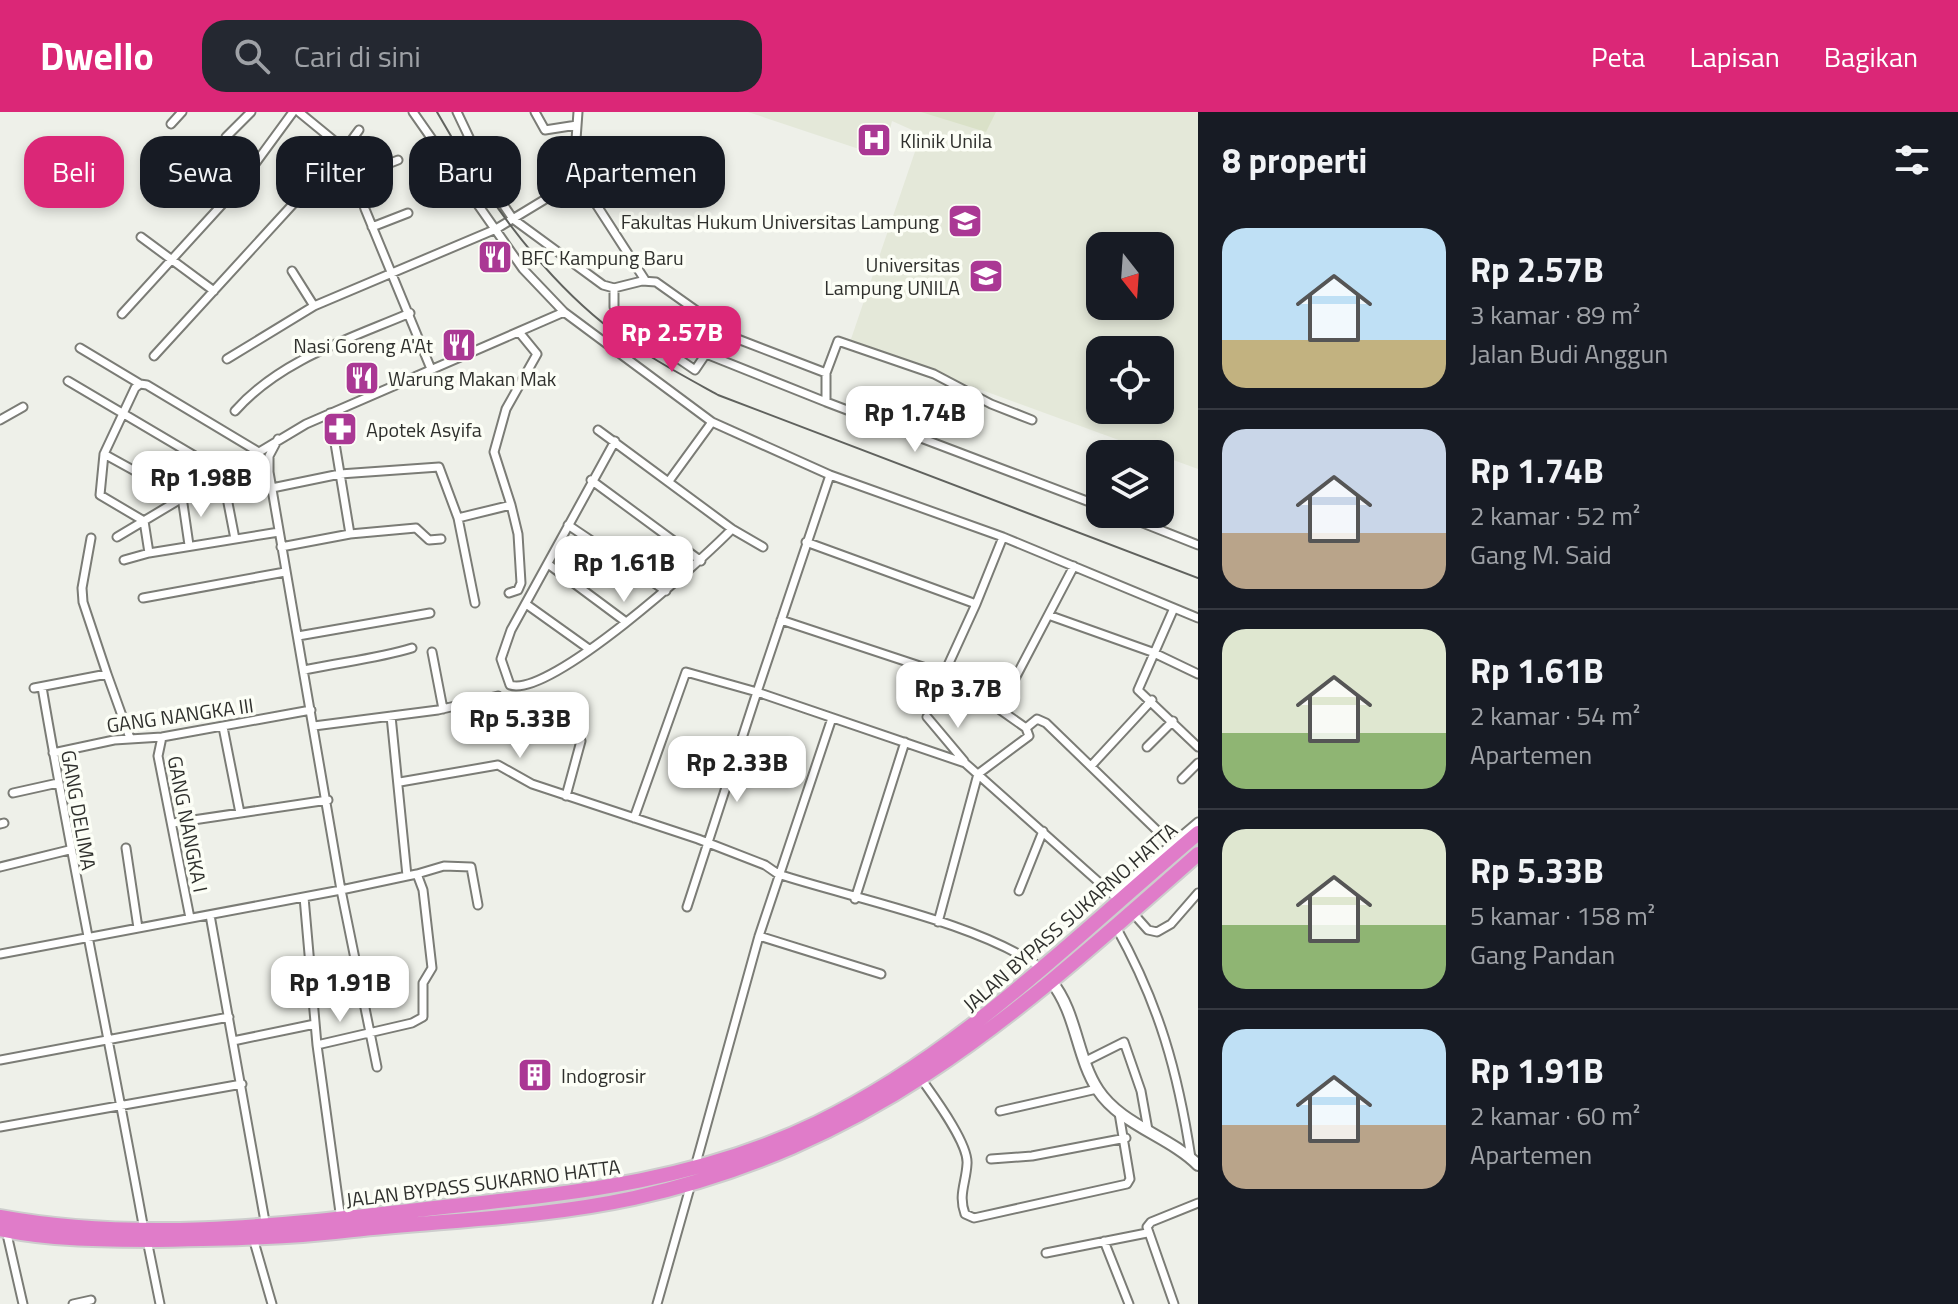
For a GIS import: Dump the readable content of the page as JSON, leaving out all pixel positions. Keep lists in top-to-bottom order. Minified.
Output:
{"streets":{"highway":["JALAN BYPASS SUKARNO HATTA"],"street":["GANG NANGKA III","GANG DELIMA","GANG NANGKA I"]},"crossings":[["GANG NANGKA III","GANG DELIMA"],["GANG NANGKA III","GANG NANGKA I"],["GANG DELIMA","JALAN BYPASS SUKARNO HATTA"]],"places":{"hospital":["Klinik Unila"],"school or university":["Fakultas Hukum Universitas Lampung","Universitas Lampung UNILA"],"restaurant":["BFC Kampung Baru","Nasi Goreng A'At","Warung Makan Mak"],"pharmacy":["Apotek Asyifa"],"building":["Indogrosir"]},"north":"bottom","page":{"header":"Dwello","search":"Cari di sini","nav":["Peta","Lapisan","Bagikan"],"heading":"8 properti","chip":["Beli","Sewa","Filter","Baru","Apartemen"],"list":[{"name":"Rp 2.57B","note":"3 kamar · 89 m² · Jalan Budi Anggun"},{"name":"Rp 1.74B","note":"2 kamar · 52 m² · Gang M. Said"},{"name":"Rp 1.61B","note":"2 kamar · 54 m² · Apartemen"},{"name":"Rp 5.33B","note":"5 kamar · 158 m² · Gang Pandan"},{"name":"Rp 1.91B","note":"2 kamar · 60 m² · Apartemen"}],"price":["Rp 2.57B","Rp 1.74B","Rp 1.98B","Rp 1.61B","Rp 3.7B","Rp 5.33B","Rp 2.33B","Rp 1.91B"]}}
